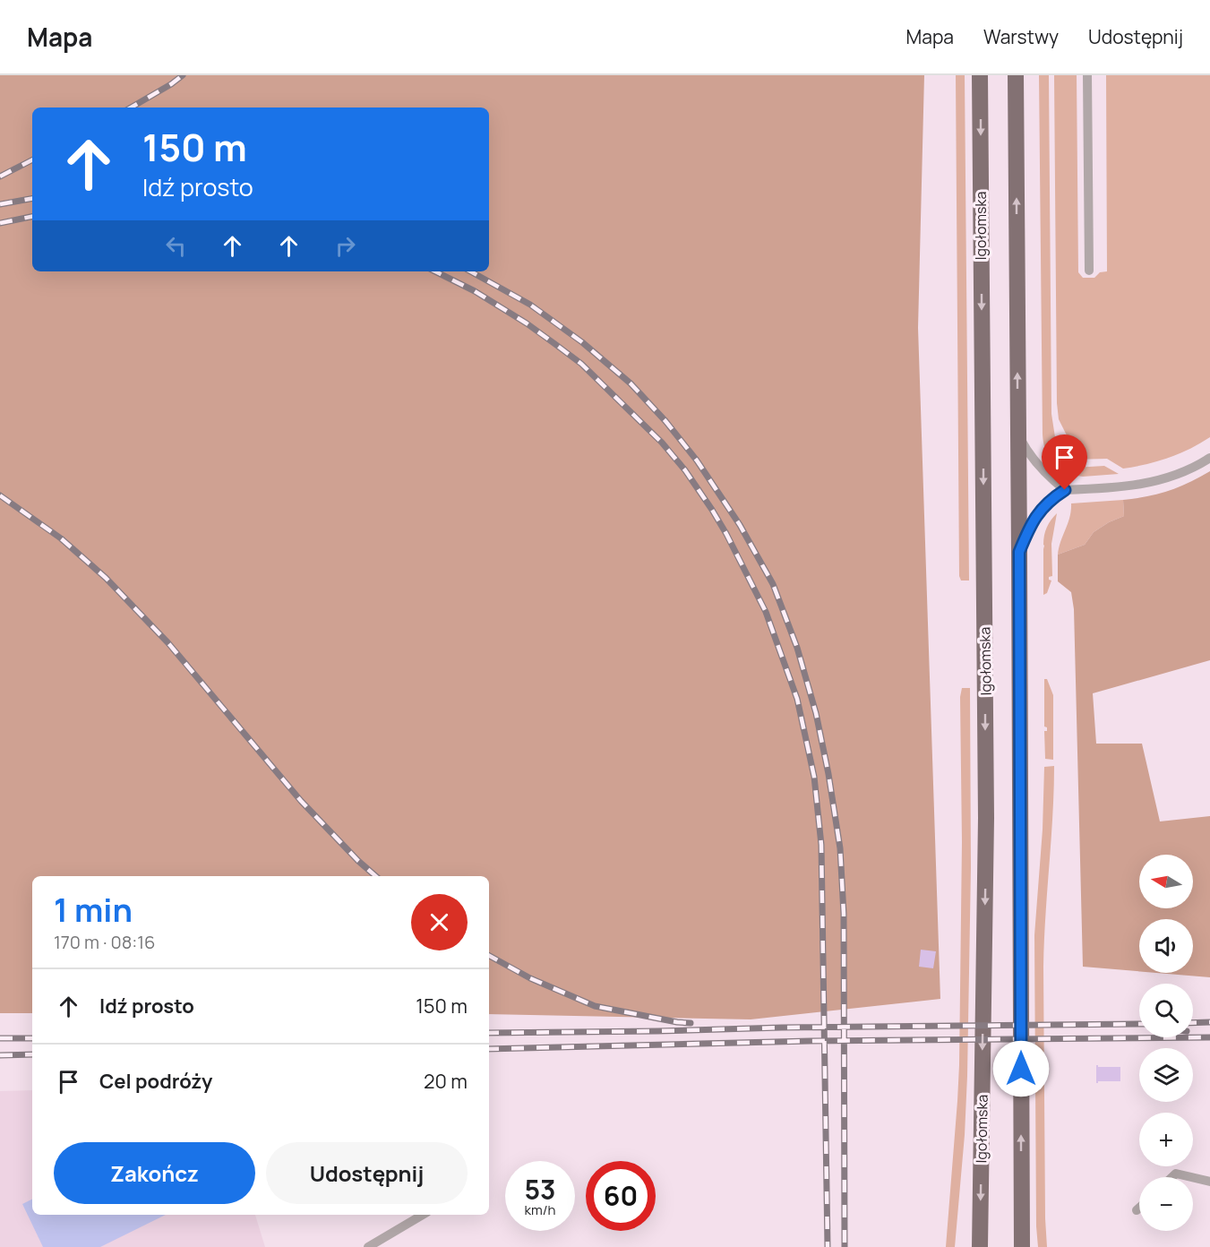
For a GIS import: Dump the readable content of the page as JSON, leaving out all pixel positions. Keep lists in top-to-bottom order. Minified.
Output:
{"streets":{"main road":["Igołomska"]},"north":"left","page":{"header":"Mapa","nav":["Mapa","Warstwy","Udostępnij"],"turn":["150 m","Idź prosto"],"map_buttons":["+","−"],"heading":["1 min","170 m · 08:16"],"list":[{"name":"Idź prosto","value":"150 m"},{"name":"Cel podróży","value":"20 m"}],"buttons":["Zakończ","Udostępnij"],"speed":"53 km/h","limit":"60"}}
